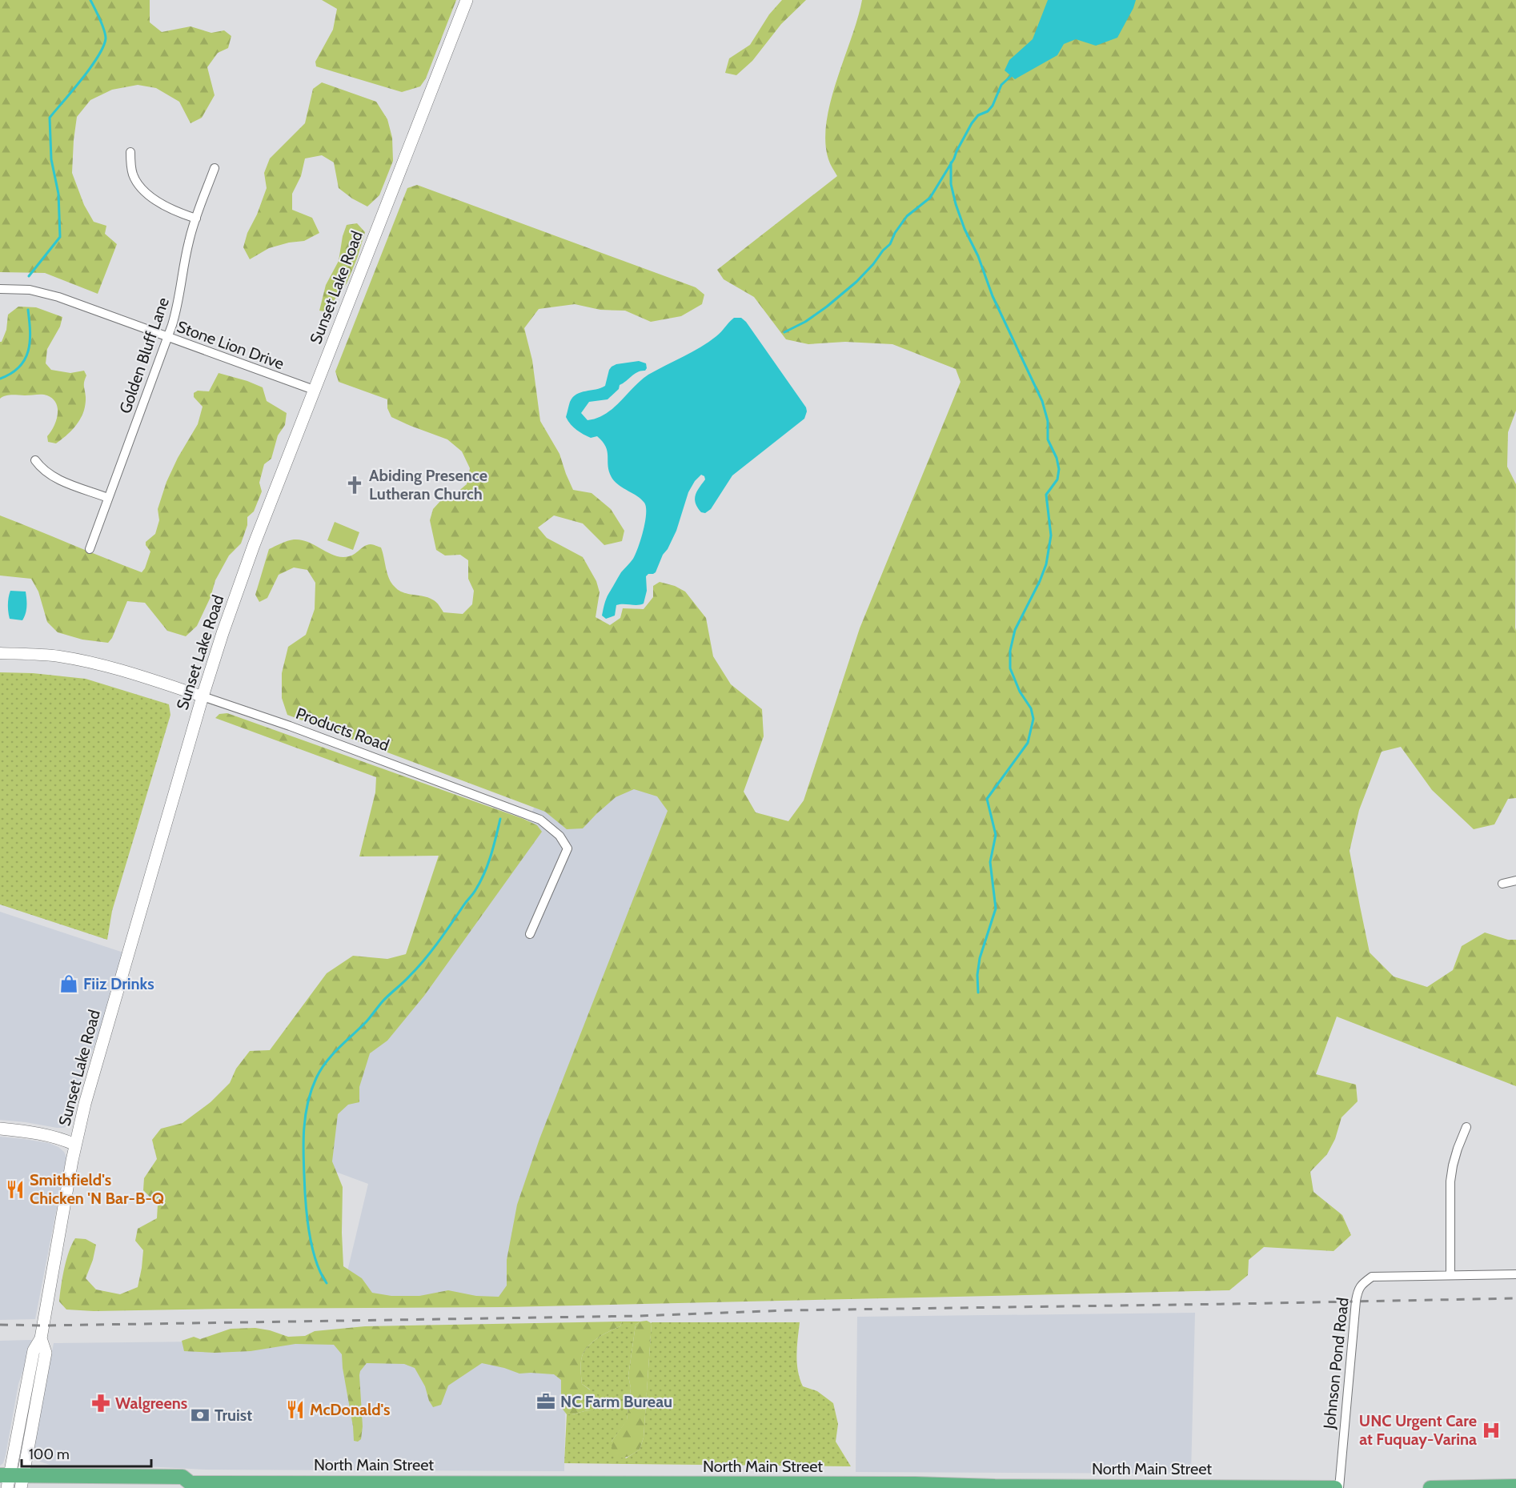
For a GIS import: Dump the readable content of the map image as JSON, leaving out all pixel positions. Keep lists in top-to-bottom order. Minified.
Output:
{"streets":{"highway":["North Main Street"],"main road":["Sunset Lake Road"],"street":["Stone Lion Drive","Golden Bluff Lane","Products Road","Johnson Pond Road"]},"crossings":[["Sunset Lake Road","Stone Lion Drive"],["Sunset Lake Road","Products Road"],["Sunset Lake Road","North Main Street"],["Stone Lion Drive","Golden Bluff Lane"]],"places":{"church":["Abiding Presence Lutheran Church"],"shop":["Fiiz Drinks"],"restaurant":["Smithfield's Chicken 'N Bar-B-Q","McDonald's"],"office":["NC Farm Bureau"],"pharmacy":["Walgreens"],"bank":["Truist"],"hospital":["UNC Urgent Care at Fuquay-Varina"]},"scale_bar":"100 m"}
